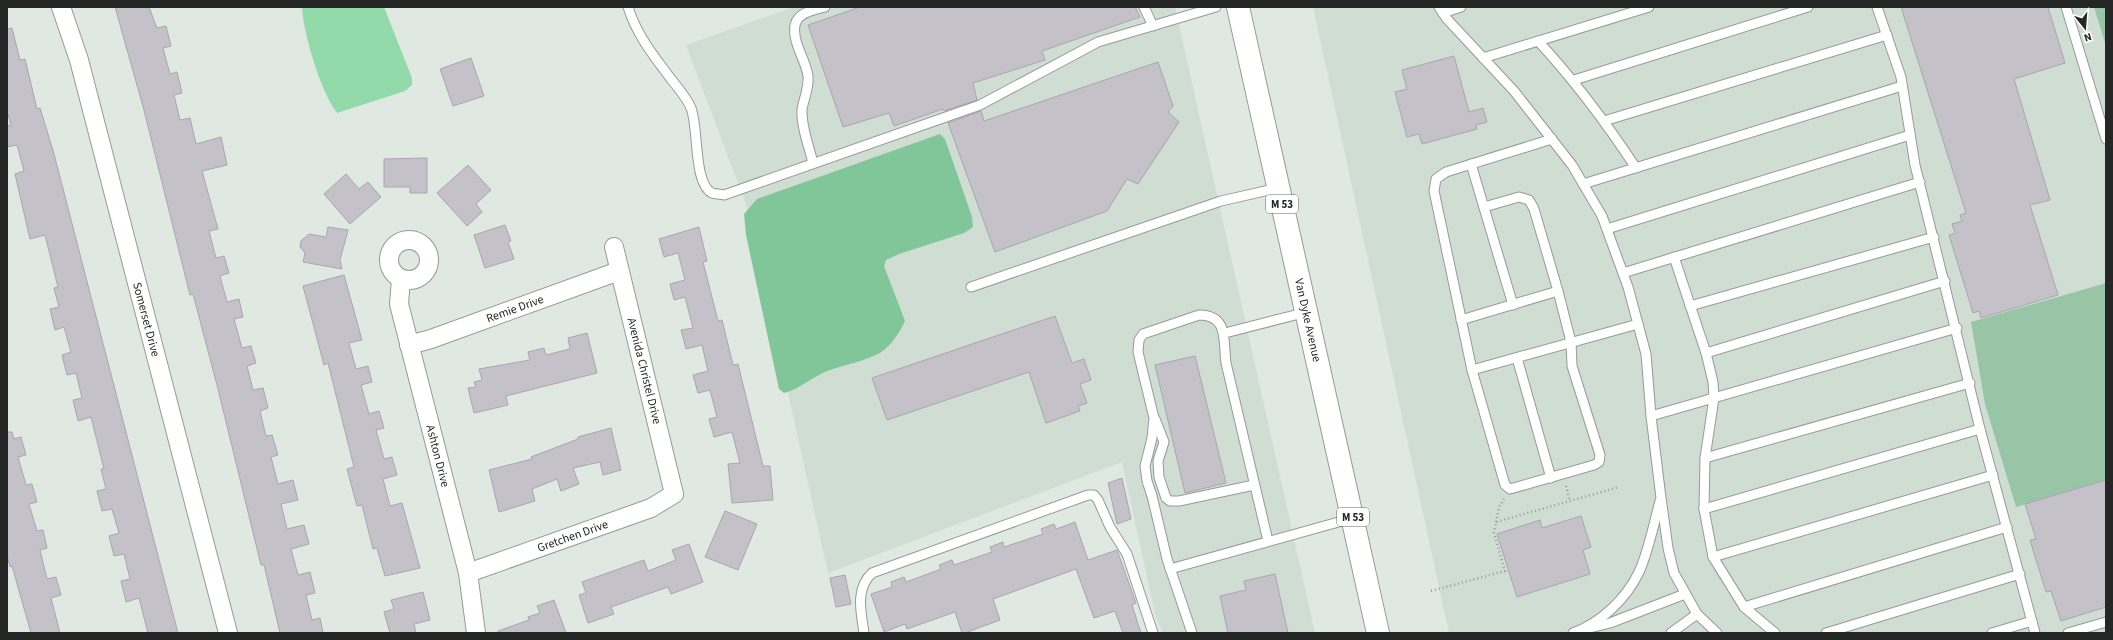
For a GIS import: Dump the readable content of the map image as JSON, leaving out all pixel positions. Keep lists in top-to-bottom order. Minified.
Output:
{"streets":{"main road":["M 53","Van Dyke Avenue"],"street":["Remie Drive","Somerset Drive","Avenida Christel Drive","Ashton Drive","Gretchen Drive"]},"crossings":[["Remie Drive","Avenida Christel Drive"],["Remie Drive","Ashton Drive"],["Avenida Christel Drive","Gretchen Drive"],["Ashton Drive","Gretchen Drive"]],"north":"bottom"}
